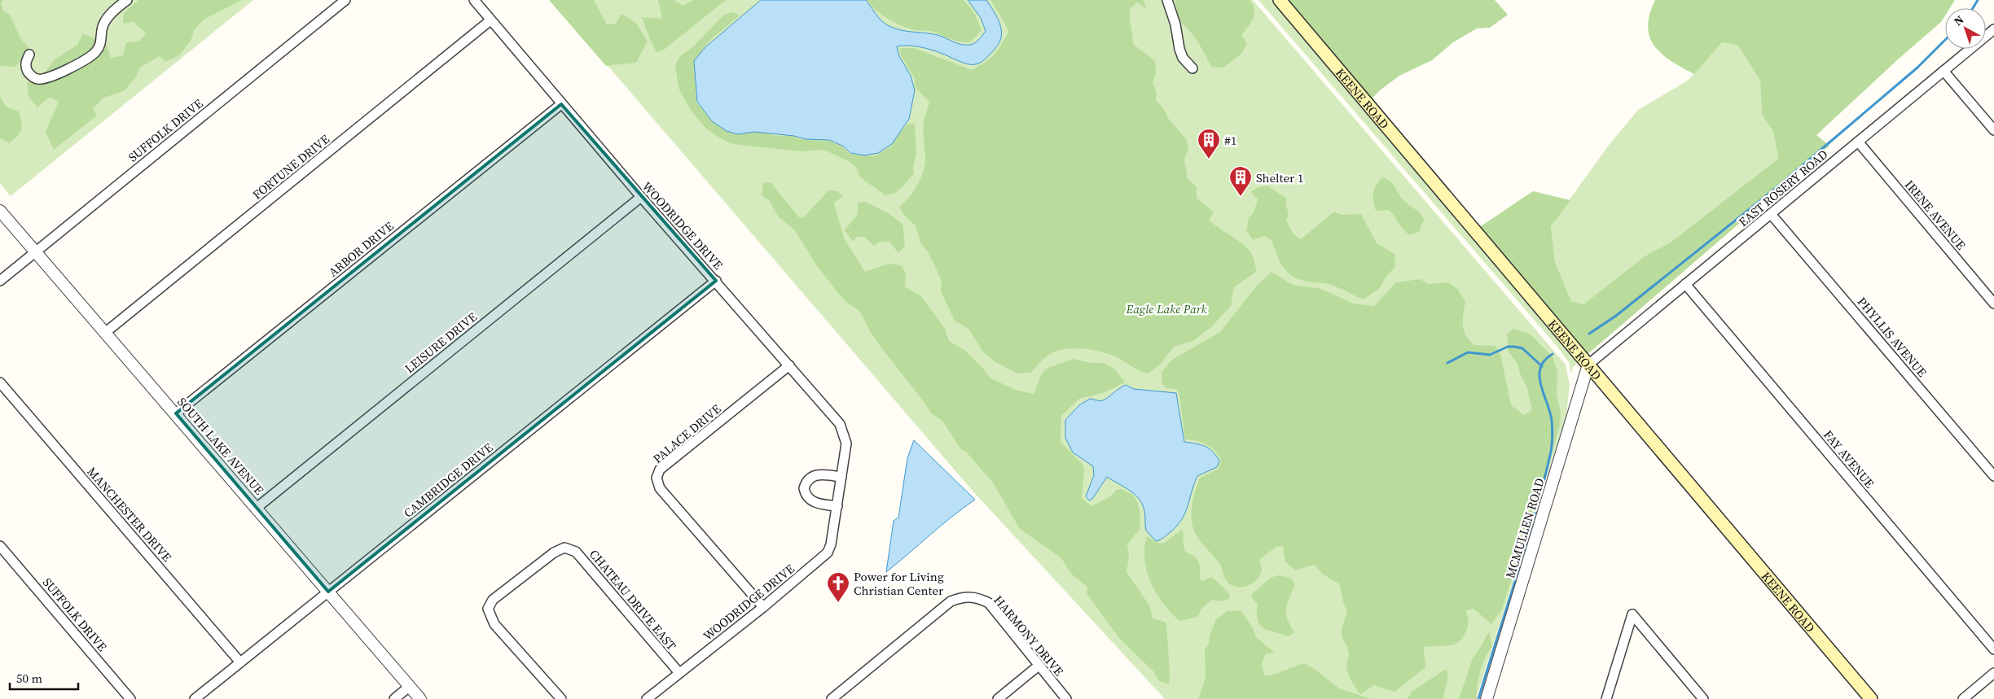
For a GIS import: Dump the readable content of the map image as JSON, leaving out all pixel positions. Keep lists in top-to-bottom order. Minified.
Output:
{"streets":{"main road":["KEENE ROAD"],"street":["SUFFOLK DRIVE","FORTUNE DRIVE","EAST ROSERY ROAD","IRENE AVENUE","WOODRIDGE DRIVE","ARBOR DRIVE","PHYLLIS AVENUE","LEISURE DRIVE","PALACE DRIVE","SOUTH LAKE AVENUE","FAY AVENUE","CAMBRIDGE DRIVE","MANCHESTER DRIVE","MCMULLEN ROAD","CHATEAU DRIVE EAST","HARMONY DRIVE"]},"crossings":[["KEENE ROAD","EAST ROSERY ROAD"],["KEENE ROAD","MCMULLEN ROAD"],["SUFFOLK DRIVE","SOUTH LAKE AVENUE"],["FORTUNE DRIVE","WOODRIDGE DRIVE"],["FORTUNE DRIVE","SOUTH LAKE AVENUE"],["EAST ROSERY ROAD","IRENE AVENUE"],["EAST ROSERY ROAD","PHYLLIS AVENUE"],["EAST ROSERY ROAD","FAY AVENUE"],["EAST ROSERY ROAD","MCMULLEN ROAD"],["WOODRIDGE DRIVE","ARBOR DRIVE"],["WOODRIDGE DRIVE","LEISURE DRIVE"],["WOODRIDGE DRIVE","PALACE DRIVE"],["WOODRIDGE DRIVE","CAMBRIDGE DRIVE"],["WOODRIDGE DRIVE","CHATEAU DRIVE EAST"],["ARBOR DRIVE","SOUTH LAKE AVENUE"],["LEISURE DRIVE","SOUTH LAKE AVENUE"],["SOUTH LAKE AVENUE","CAMBRIDGE DRIVE"],["CAMBRIDGE DRIVE","MANCHESTER DRIVE"]],"parks":["Eagle Lake Park"],"places":{"building":["#1","Shelter 1"],"church":["Power for Living Christian Center"]},"scale_bar":"50 m","north":"top left"}
